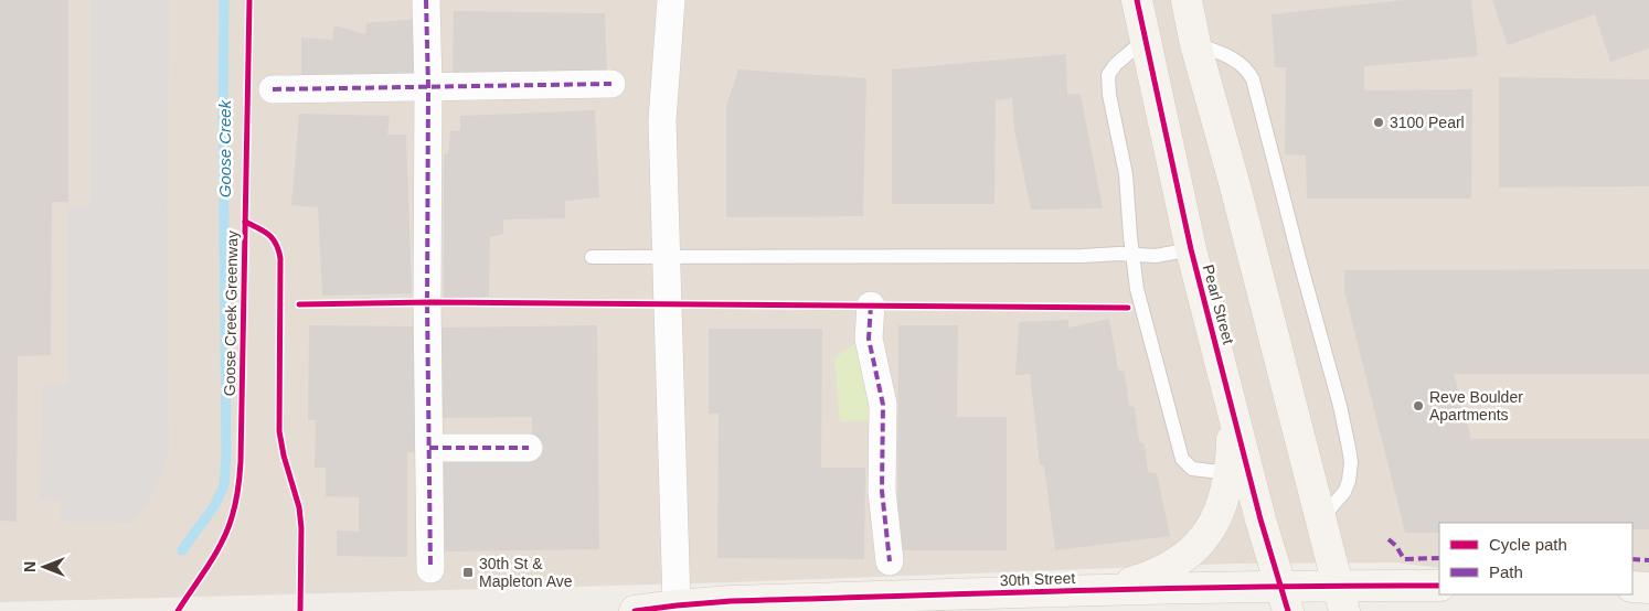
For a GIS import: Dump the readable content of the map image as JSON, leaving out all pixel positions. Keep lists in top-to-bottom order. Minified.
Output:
{"streets":{"main road":["Pearl Street","30th Street"],"cycle path":["Goose Creek Greenway"]},"crossings":[["Pearl Street","30th Street"]],"water":["Goose Creek"],"places":{"other":["3100 Pearl","Reve Boulder Apartments"],"transit":["30th St & Mapleton Ave"]},"legend":["Cycle path","Path"],"north":"left"}
